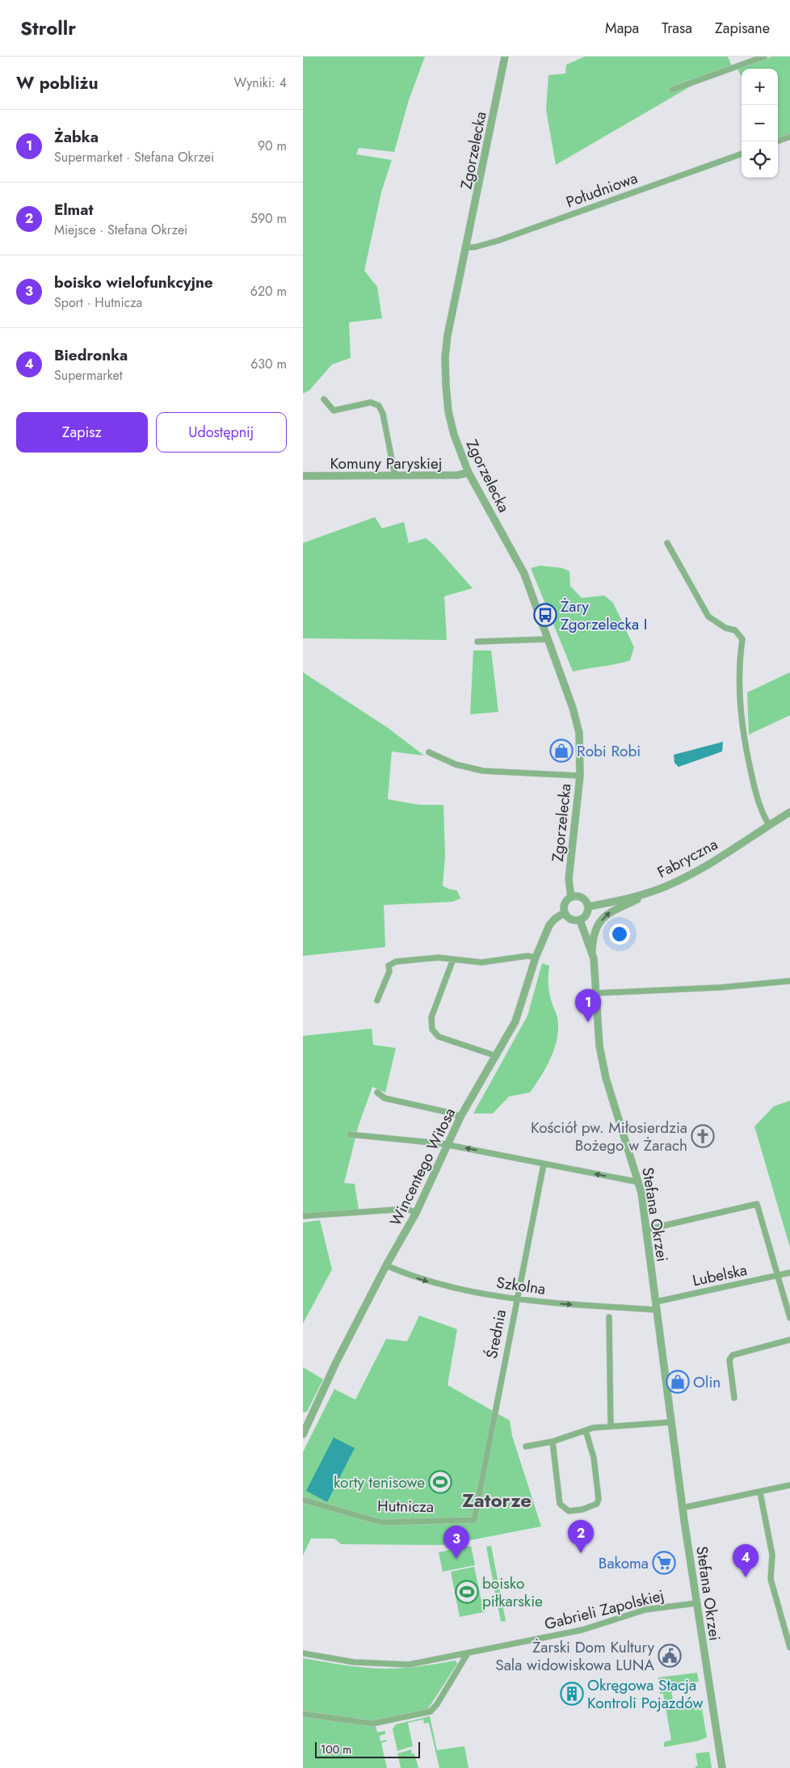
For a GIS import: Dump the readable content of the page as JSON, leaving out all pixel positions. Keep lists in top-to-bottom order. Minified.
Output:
{"streets":{"street":["Zgorzelecka","Południowa","Komuny Paryskiej","Fabryczna","Wincentego Witosa","Stefana Okrzei","Lubelska","Szkolna","Średnia","Hutnicza","Gabrieli Zapolskiej"]},"crossings":[["Zgorzelecka","Południowa"],["Zgorzelecka","Komuny Paryskiej"],["Zgorzelecka","Fabryczna"],["Zgorzelecka","Wincentego Witosa"],["Zgorzelecka","Stefana Okrzei"],["Fabryczna","Wincentego Witosa"],["Fabryczna","Stefana Okrzei"],["Wincentego Witosa","Stefana Okrzei"],["Wincentego Witosa","Szkolna"],["Stefana Okrzei","Lubelska"],["Stefana Okrzei","Szkolna"],["Stefana Okrzei","Gabrieli Zapolskiej"],["Szkolna","Średnia"],["Średnia","Hutnicza"]],"one_way":["Szkolna"],"districts":["Zatorze"],"places":{"bus stop":["Żary Zgorzelecka I"],"shop":["Robi Robi","Olin"],"church":["Kościół pw. Miłosierdzia Bożego w Żarach"],"sports":["korty tenisowe","boisko piłkarskie"],"supermarket":["Bakoma"],"public building":["Żarski Dom Kultury Sala widowiskowa LUNA"],"building":["Okręgowa Stacja Kontroli Pojazdów"]},"scale_bar":"100 m","page":{"header":"Strollr","nav":["Mapa","Trasa","Zapisane"],"heading":["W pobliżu","Wyniki: 4"],"map_buttons":["+","−"],"list":[{"mark":"1","name":"Żabka","note":"Supermarket · Stefana Okrzei","value":"90 m"},{"mark":"2","name":"Elmat","note":"Miejsce · Stefana Okrzei","value":"590 m"},{"mark":"3","name":"boisko wielofunkcyjne","note":"Sport · Hutnicza","value":"620 m"},{"mark":"4","name":"Biedronka","note":"Supermarket","value":"630 m"}],"buttons":["Zapisz","Udostępnij"],"pins":["1","2","3","4"],"scale":"100 m"}}
